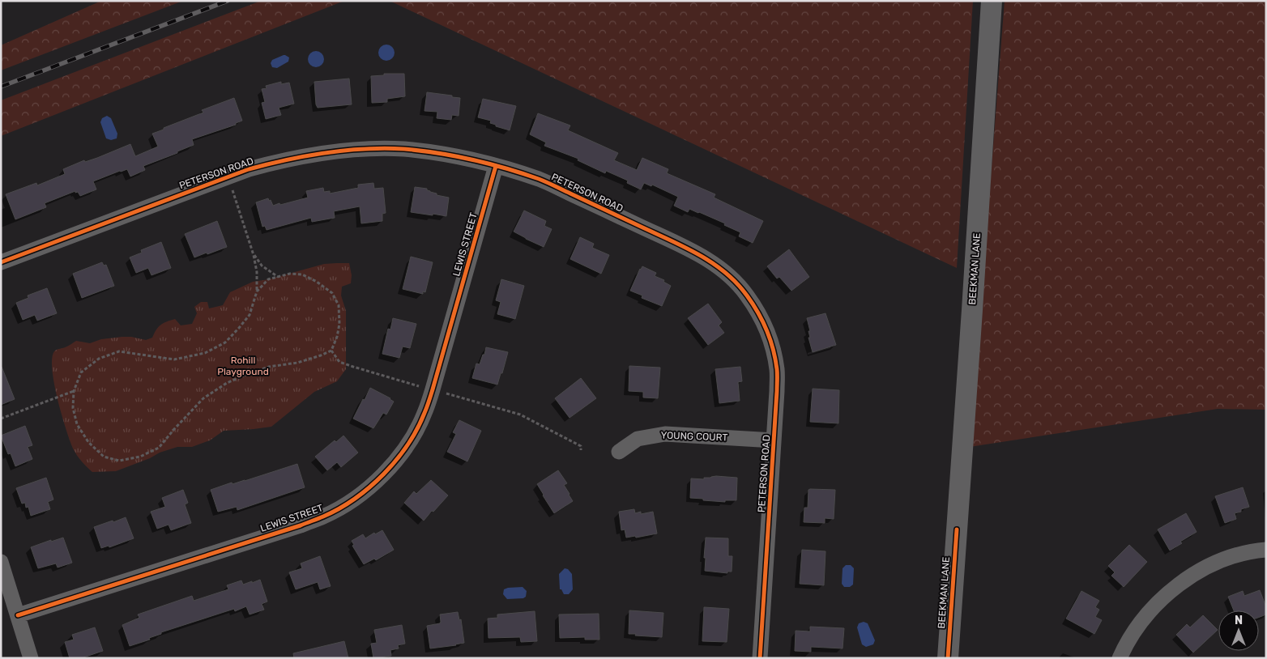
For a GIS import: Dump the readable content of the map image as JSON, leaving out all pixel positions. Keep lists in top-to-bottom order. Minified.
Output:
{"streets":{"street":["PETERSON ROAD","LEWIS STREET","BEEKMAN LANE","YOUNG COURT"]},"crossings":[["PETERSON ROAD","LEWIS STREET"],["PETERSON ROAD","YOUNG COURT"]],"parks":["Rohill Playground"],"north":"top"}
